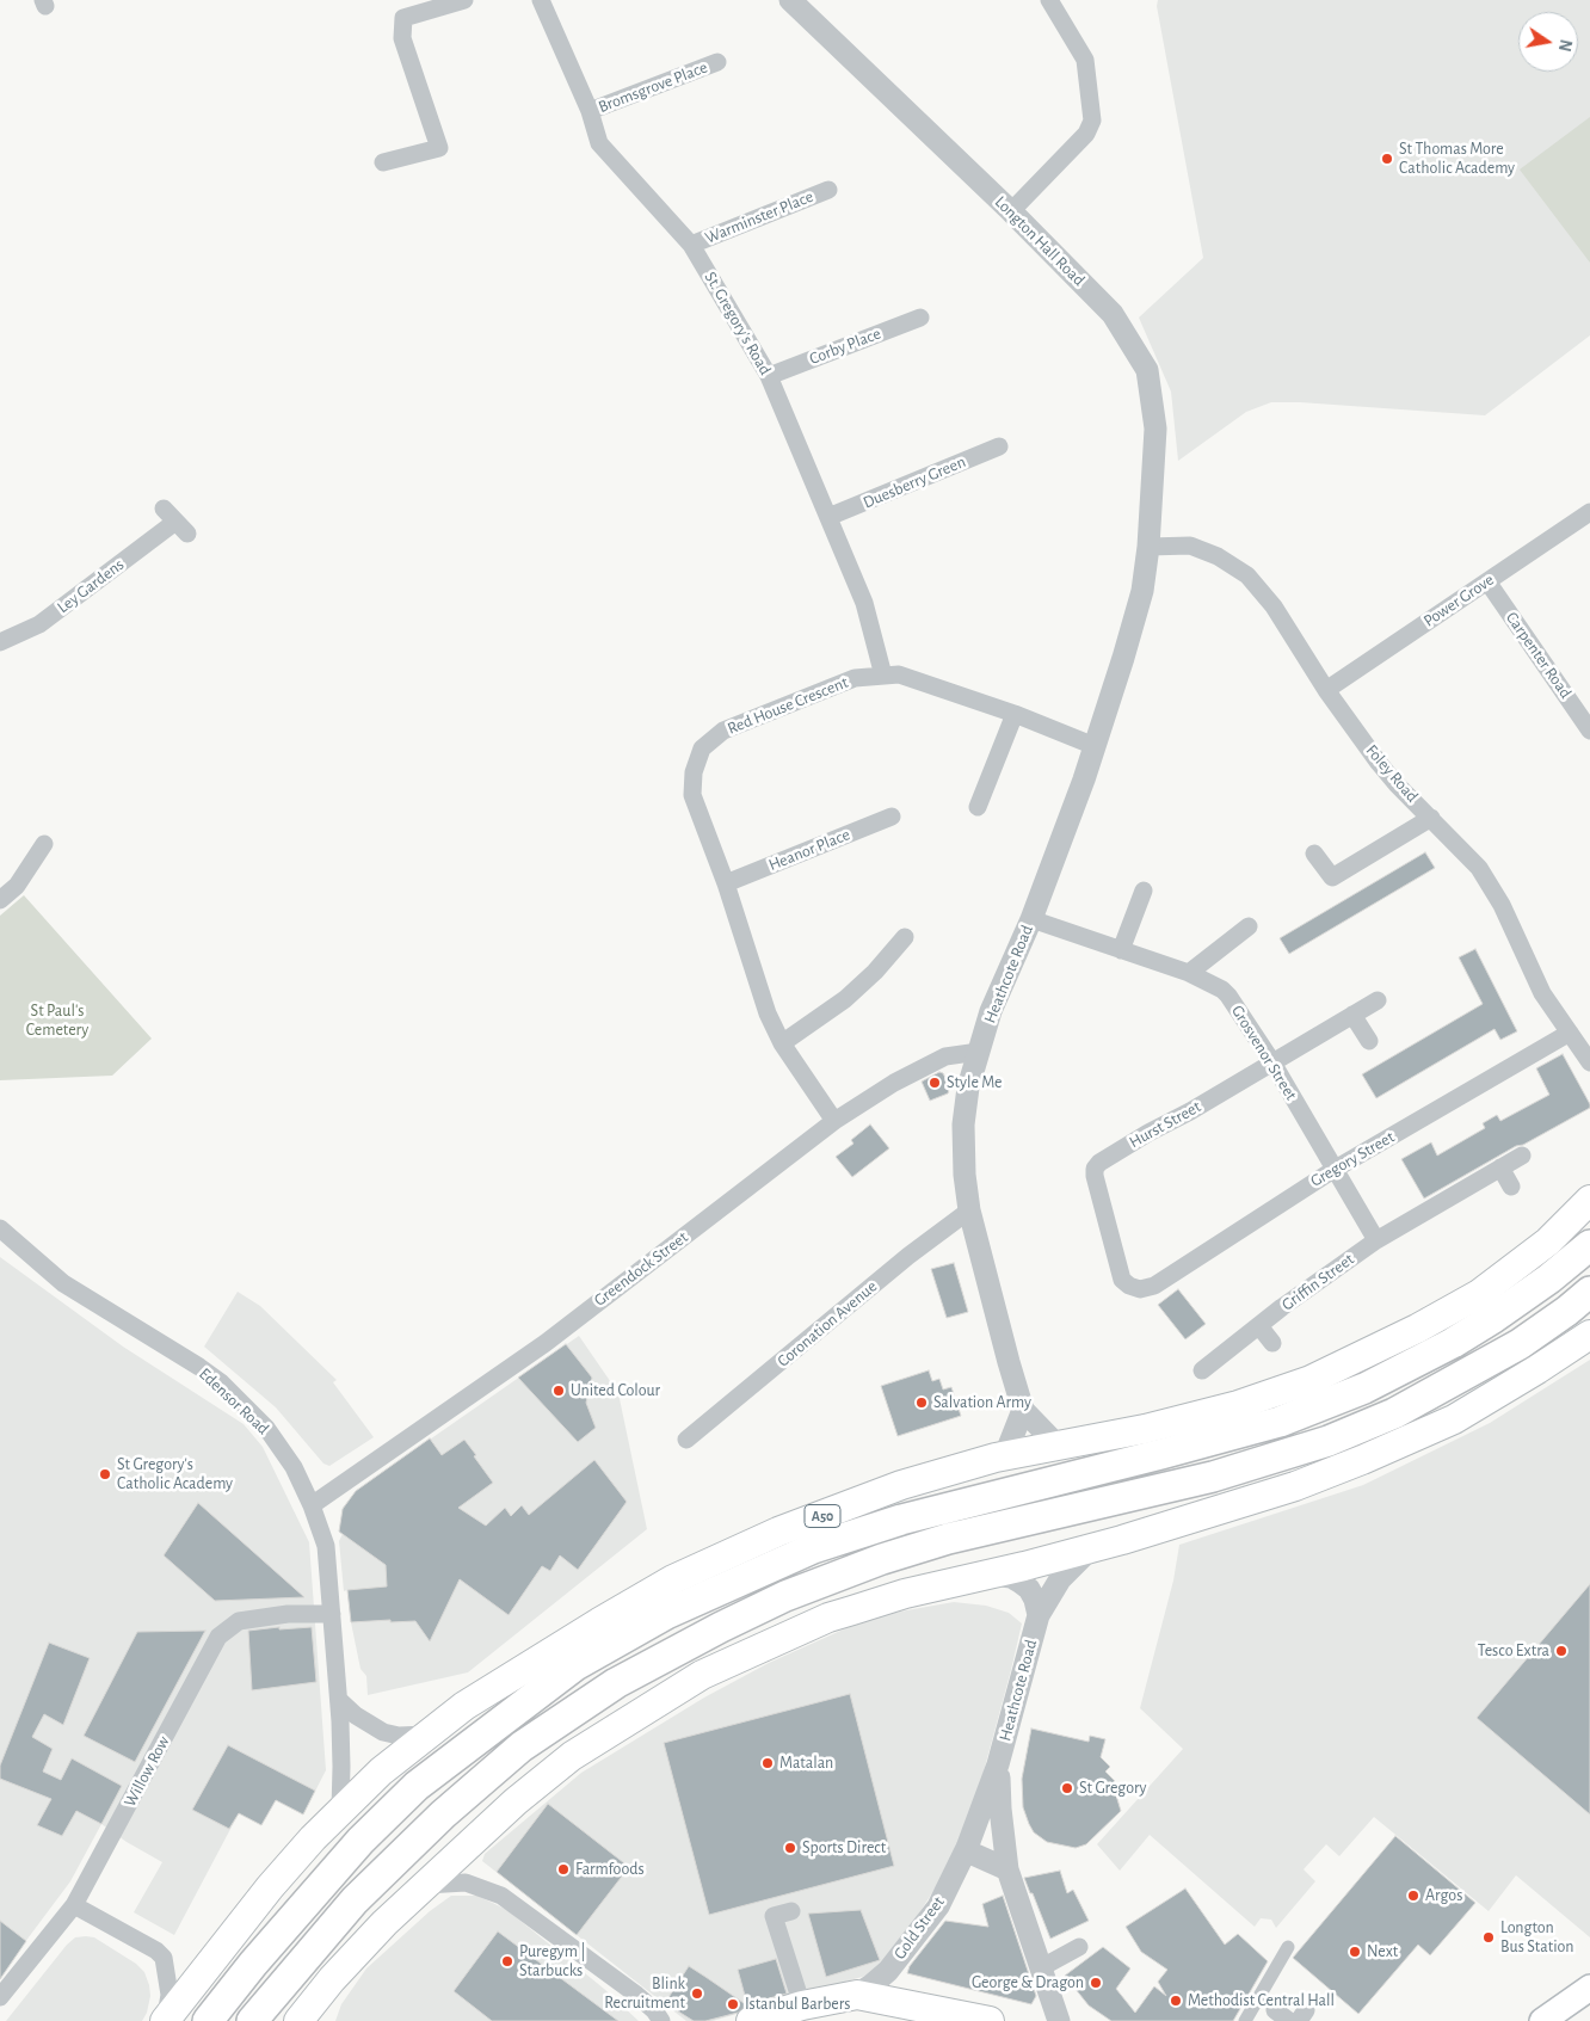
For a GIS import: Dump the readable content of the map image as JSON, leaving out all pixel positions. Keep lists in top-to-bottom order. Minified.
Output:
{"streets":{"highway":["A50"],"street":["Bromsgrove Place","Warminster Place","Longton Hall Road","St. Gregory's Road","Corby Place","Duesberry Green","Ley Gardens","Power Grove","Carpenter Road","Red House Crescent","Foley Road","Heanor Place","Heathcote Road","Grosvenor Street","Hurst Street","Gregory Street","Greendock Street","Griffin Street","Coronation Avenue","Edensor Road","Willow Row","Gold Street"]},"crossings":[["Bromsgrove Place","St. Gregory's Road"],["Warminster Place","St. Gregory's Road"],["Longton Hall Road","Foley Road"],["Longton Hall Road","Heathcote Road"],["St. Gregory's Road","Corby Place"],["St. Gregory's Road","Duesberry Green"],["St. Gregory's Road","Red House Crescent"],["Power Grove","Carpenter Road"],["Power Grove","Foley Road"],["Red House Crescent","Heanor Place"],["Red House Crescent","Heathcote Road"],["Red House Crescent","Greendock Street"],["Foley Road","Heathcote Road"],["Foley Road","Gregory Street"],["Heathcote Road","Grosvenor Street"],["Heathcote Road","Greendock Street"],["Heathcote Road","Coronation Avenue"],["Heathcote Road","A50"],["Heathcote Road","Gold Street"],["Grosvenor Street","Hurst Street"],["Grosvenor Street","Gregory Street"],["Hurst Street","Gregory Street"],["Greendock Street","Edensor Road"],["Edensor Road","A50"],["Edensor Road","Willow Row"]],"parks":["St Paul's Cemetery"],"places":["St Thomas More Catholic Academy","Style Me","United Colour","Salvation Army","St Gregory's Catholic Academy","Tesco Extra","Matalan","St Gregory","Sports Direct","Farmfoods","Argos","Longton Bus Station","Next","Puregym | Starbucks","George & Dragon","Blink Recruitment","Methodist Central Hall","Istanbul Barbers"],"north":"right"}
